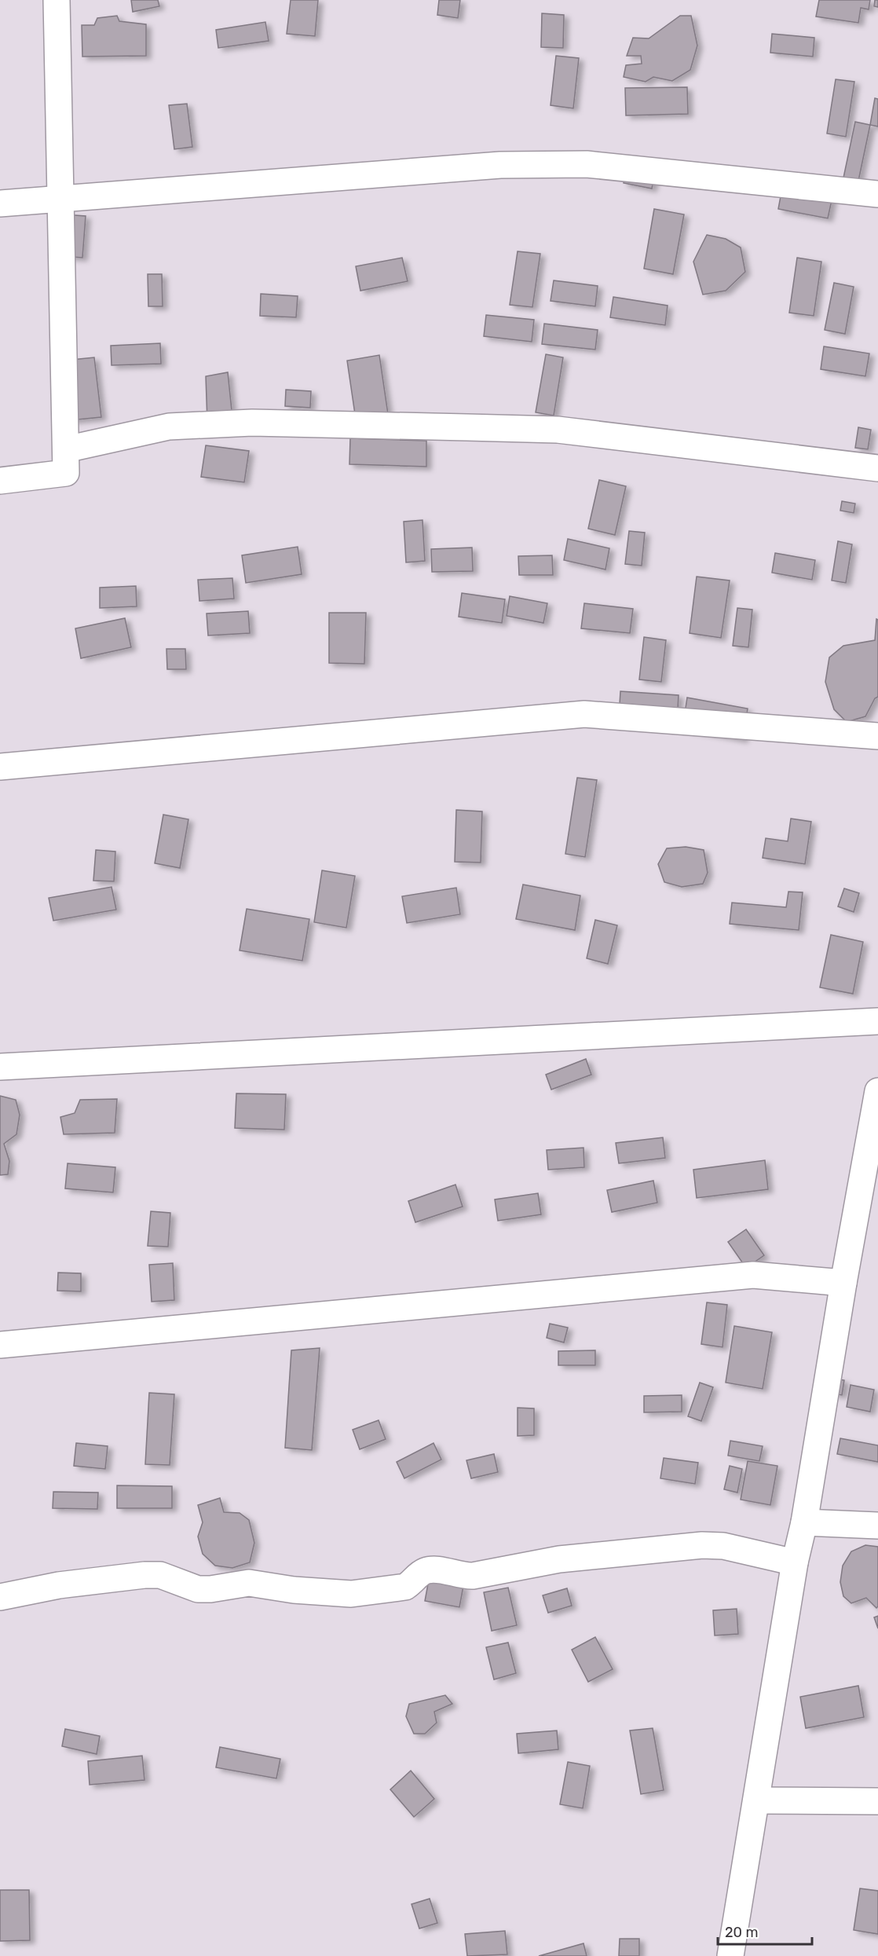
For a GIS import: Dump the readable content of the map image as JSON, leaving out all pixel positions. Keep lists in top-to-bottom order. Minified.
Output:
{"scale_bar":"20 m"}
